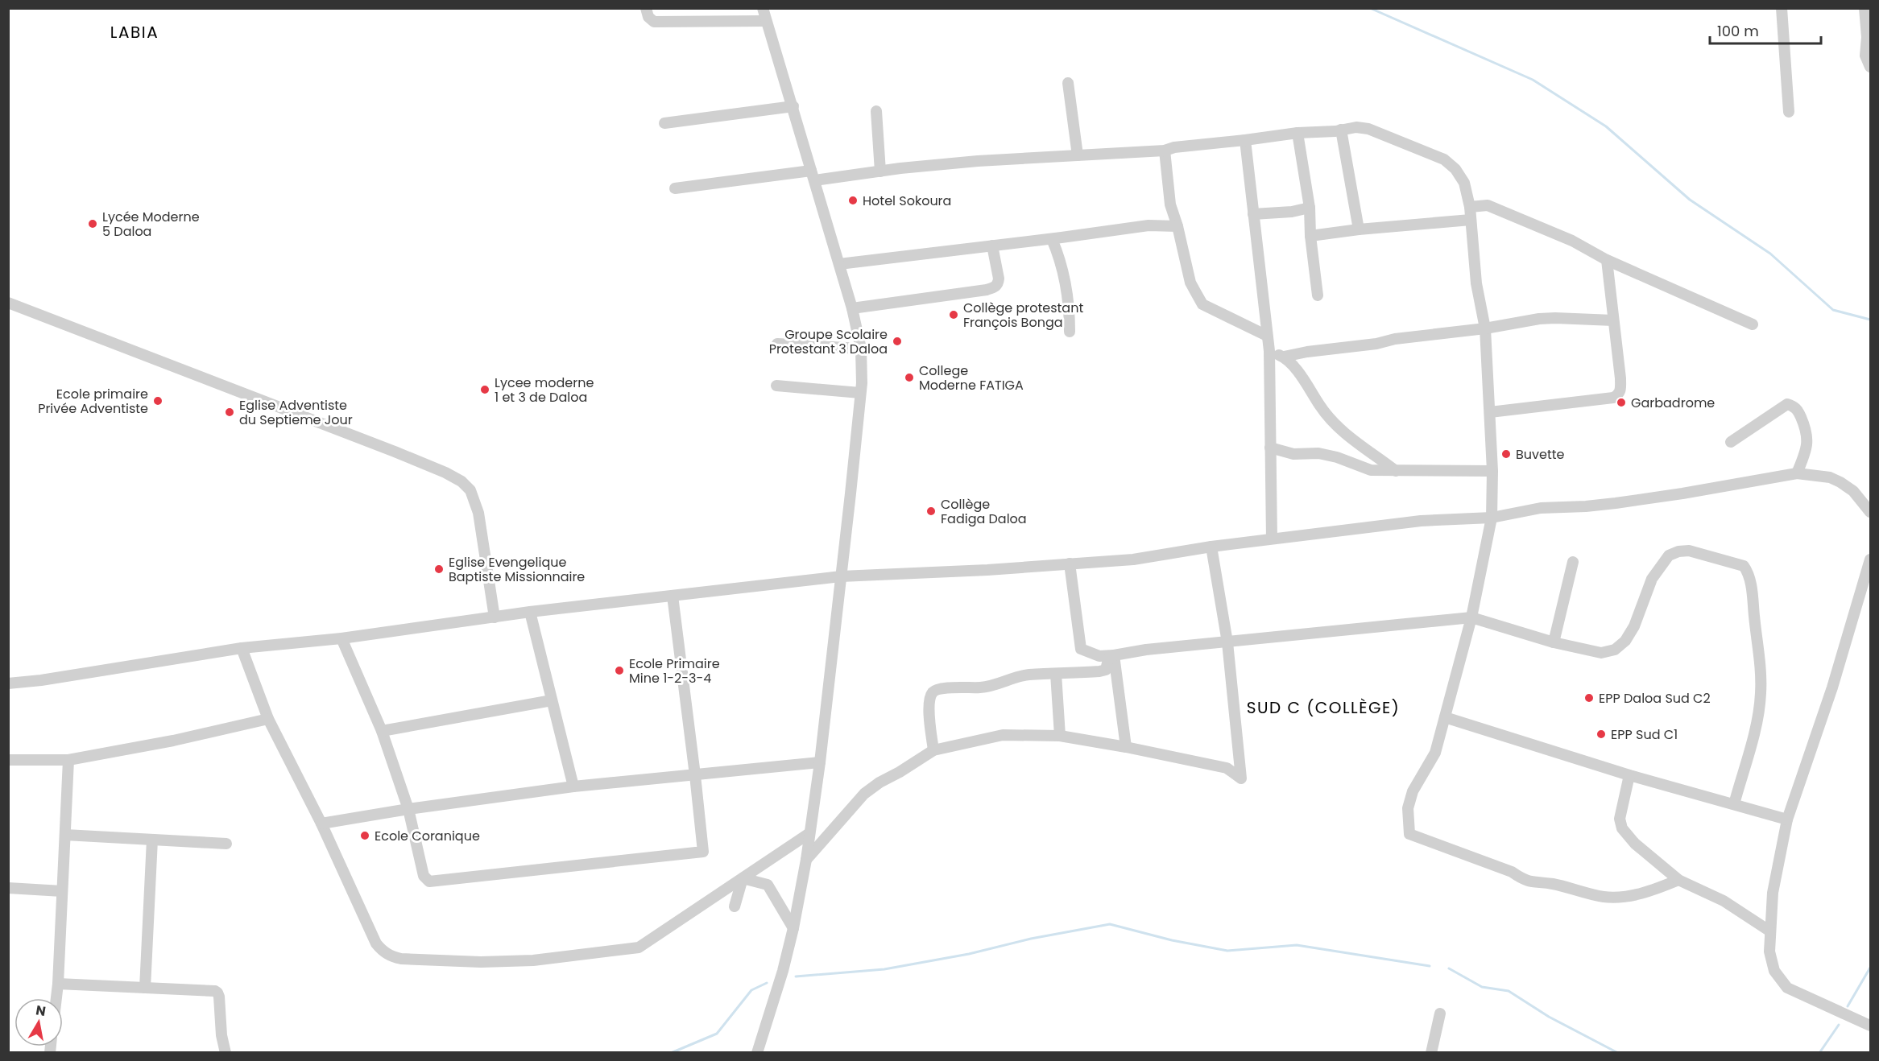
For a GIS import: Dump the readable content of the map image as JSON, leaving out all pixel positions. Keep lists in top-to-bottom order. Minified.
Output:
{"districts":["LABIA","SUD C (COLLÈGE)"],"places":["Hotel Sokoura","Lycée Moderne 5 Daloa","Collège protestant François Bonga","Groupe Scolaire Protestant 3 Daloa","College Moderne FATIGA","Lycee moderne 1 et 3 de Daloa","Ecole primaire Privée Adventiste","Garbadrome","Eglise Adventiste du Septieme Jour","Buvette","Collège Fadiga Daloa","Eglise Evengelique Baptiste Missionnaire","Ecole Primaire Mine 1-2-3-4","EPP Daloa Sud C2","EPP Sud C1","Ecole Coranique"],"scale_bar":"100 m","north":"top"}
